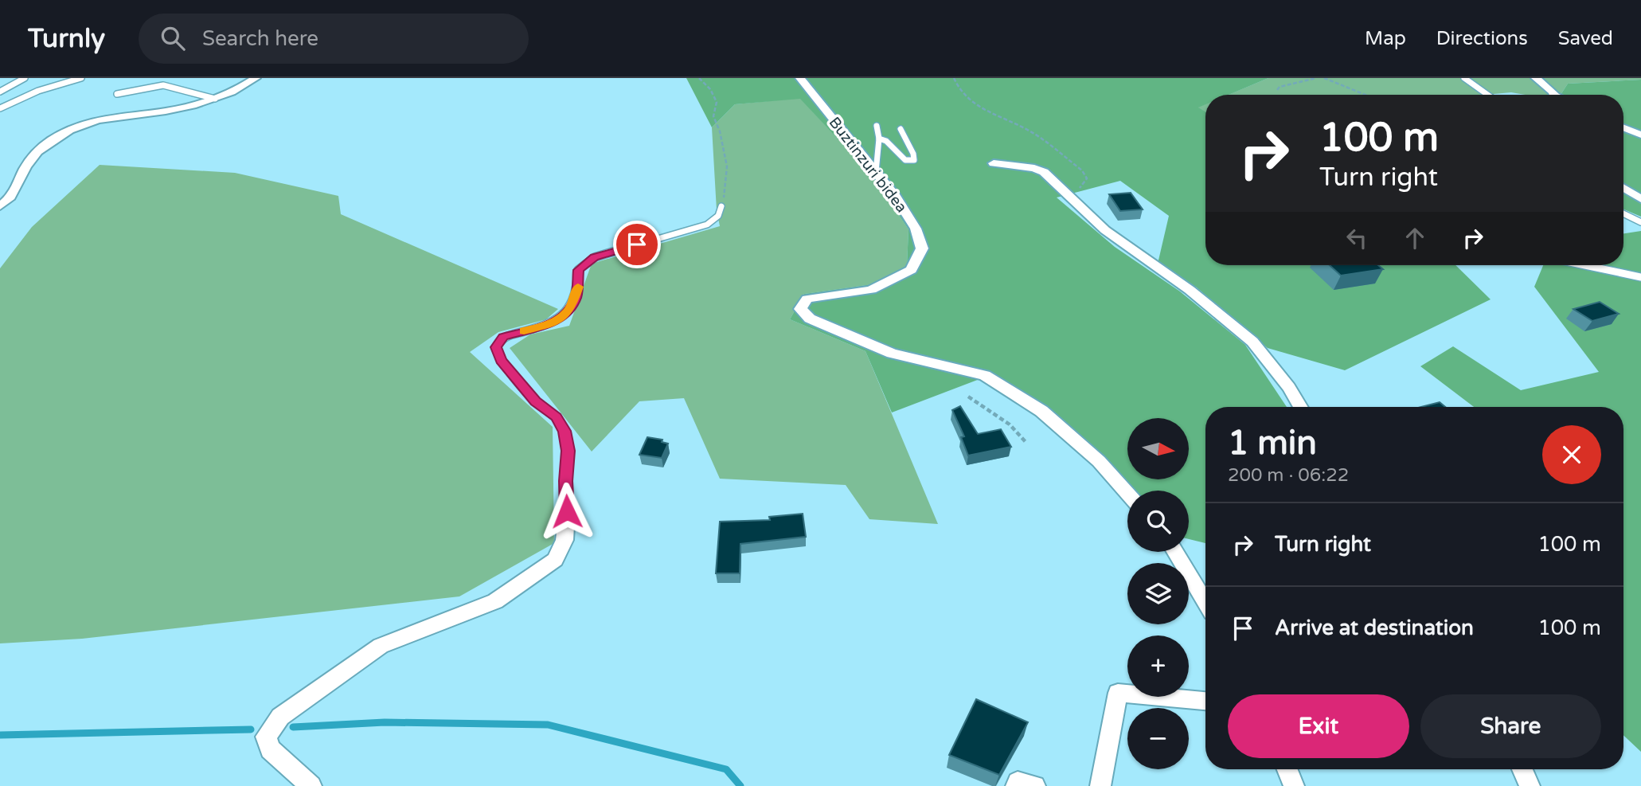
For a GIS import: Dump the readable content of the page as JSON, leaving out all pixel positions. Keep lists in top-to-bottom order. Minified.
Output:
{"streets":{"street":["Buztinzuri bidea"]},"north":"right","page":{"header":"Turnly","search":"Search here","nav":["Map","Directions","Saved"],"turn":["100 m","Turn right"],"heading":["1 min","200 m · 06:22"],"map_buttons":["+","−"],"list":[{"name":"Turn right","value":"100 m"},{"name":"Arrive at destination","value":"100 m"}],"buttons":["Exit","Share"]}}
